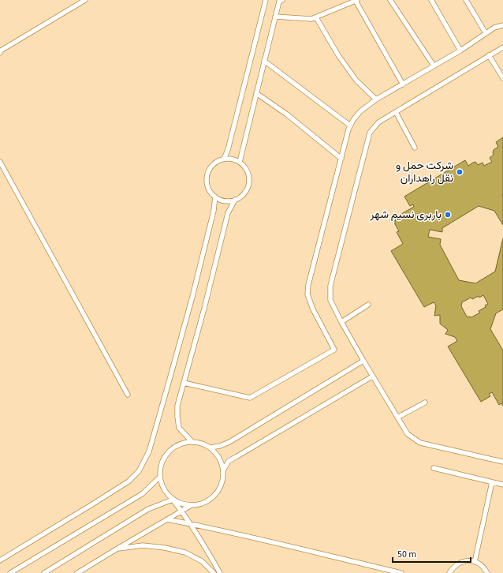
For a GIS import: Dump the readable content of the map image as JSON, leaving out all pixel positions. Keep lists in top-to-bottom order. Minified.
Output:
{"places":["شرکت حمل و نقل راهداران","باربری نسیم شهر"],"scale_bar":"50 m"}
